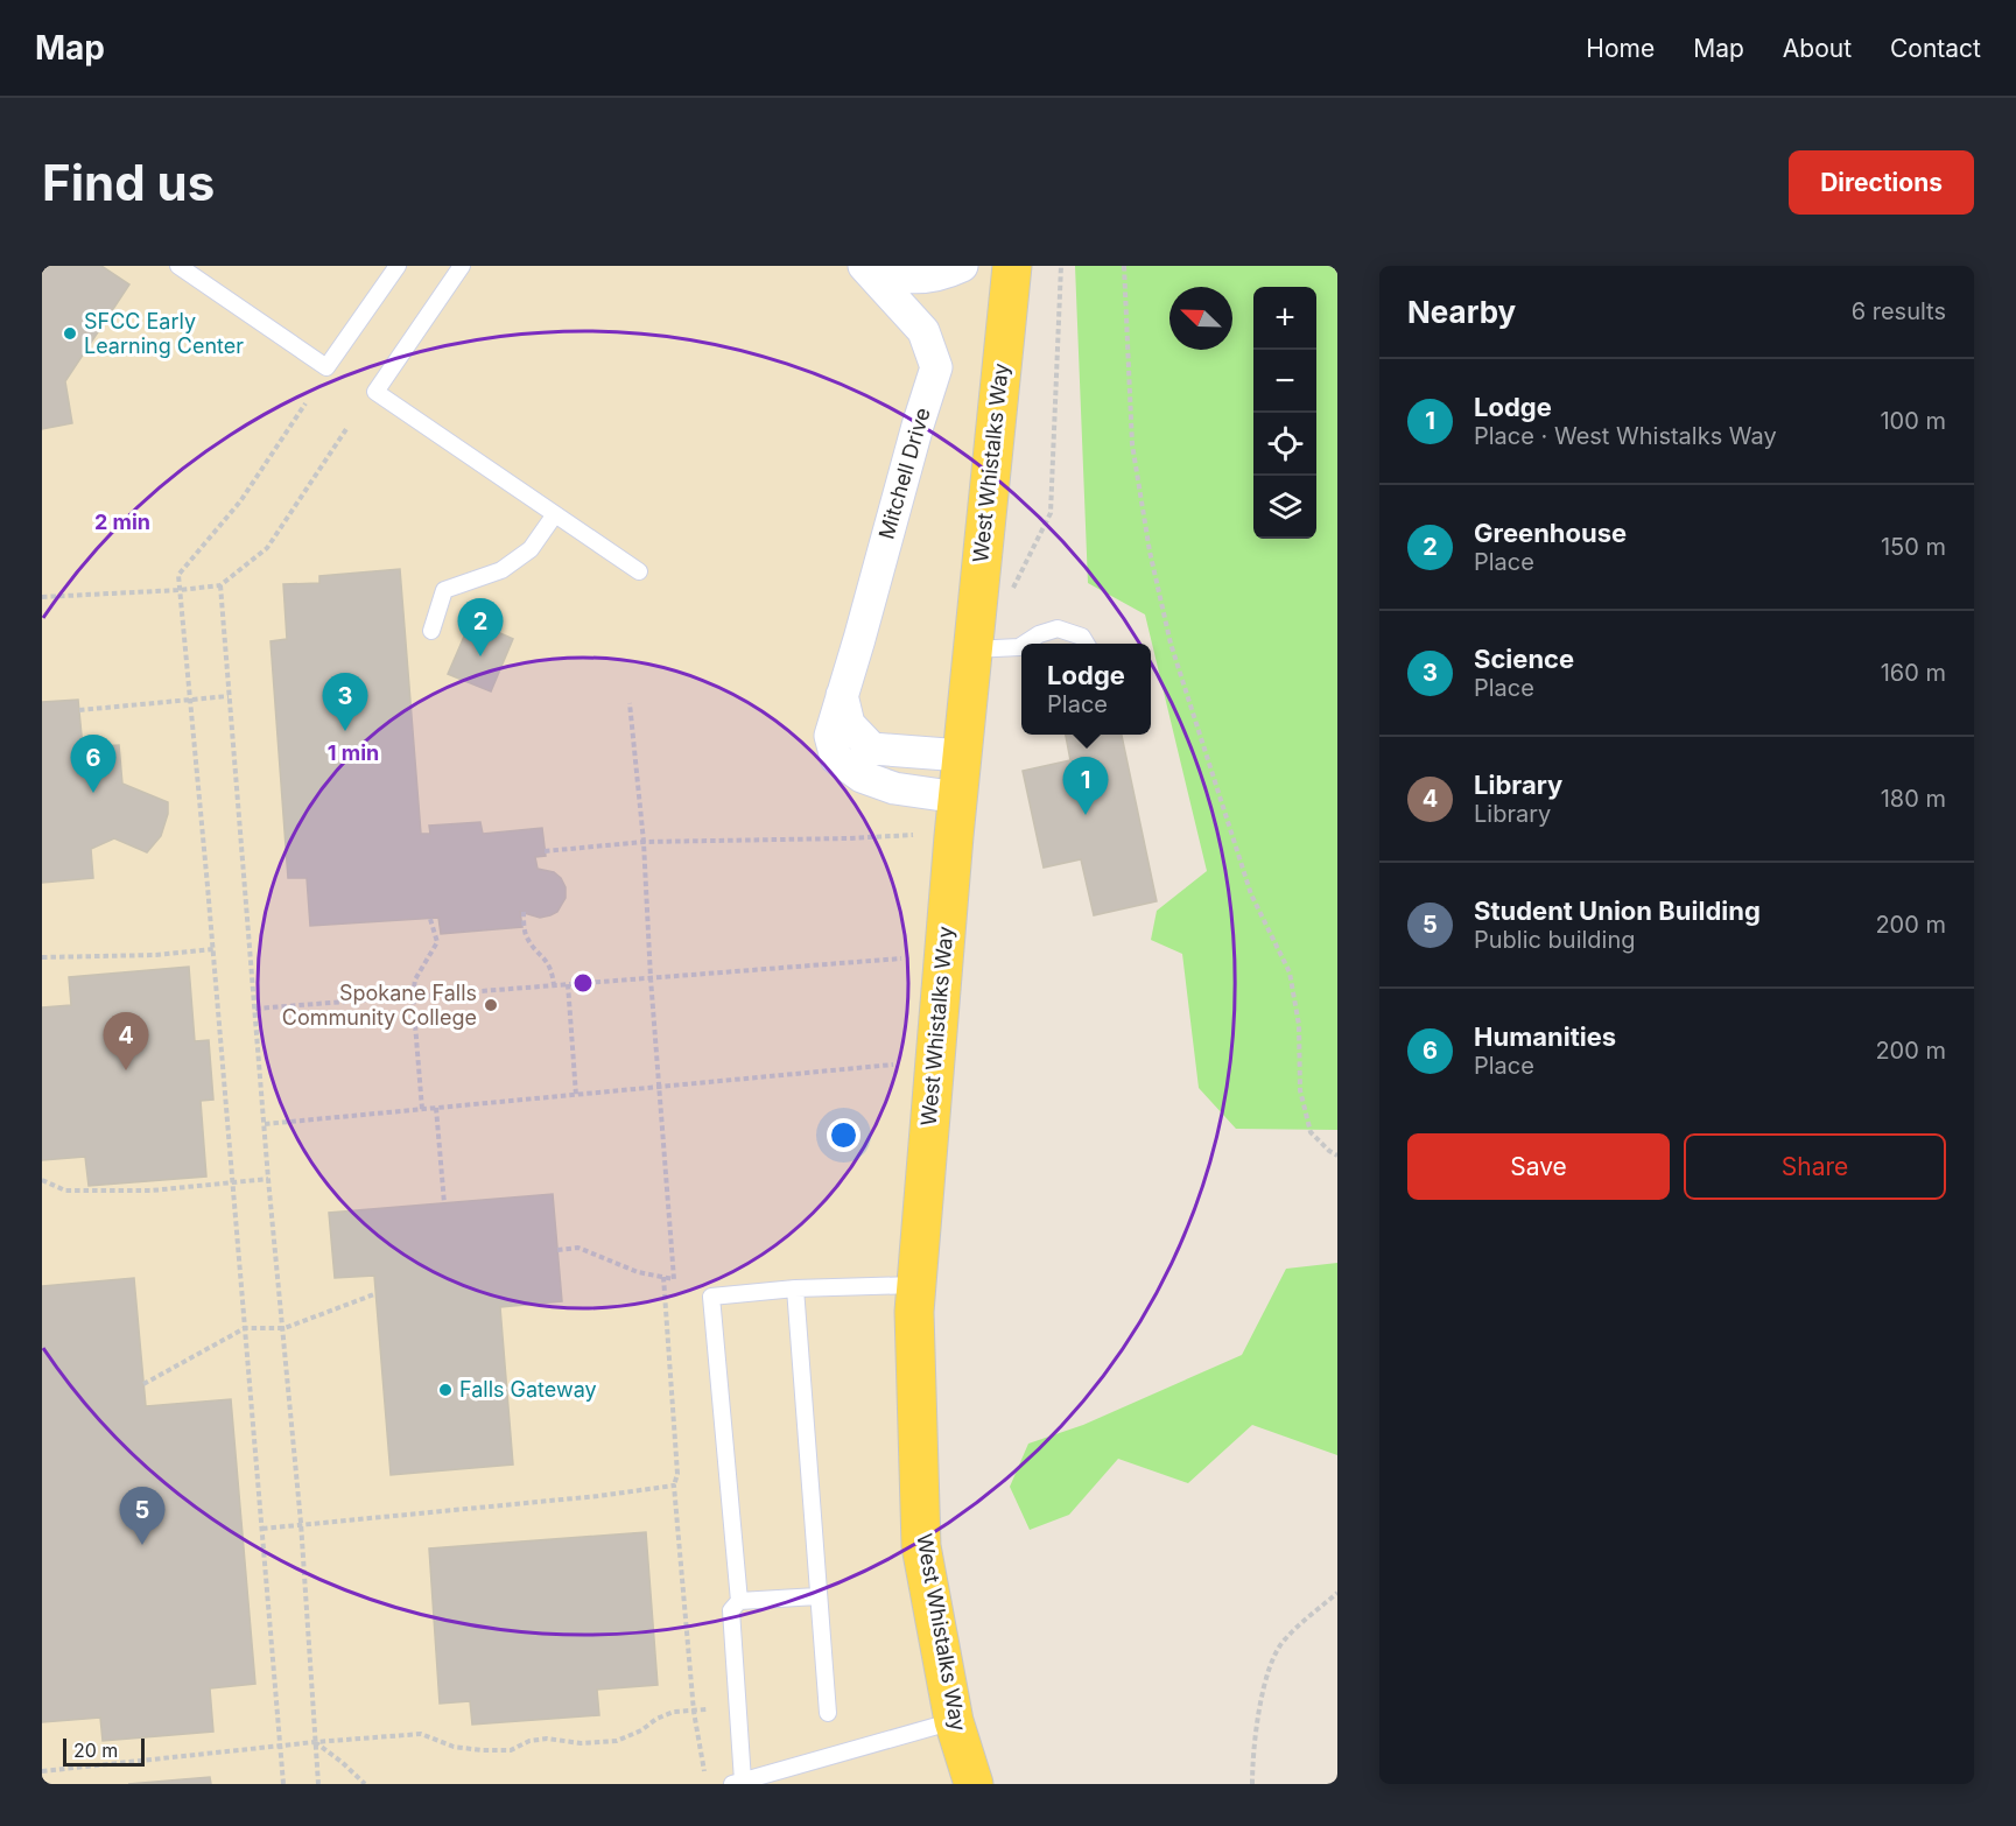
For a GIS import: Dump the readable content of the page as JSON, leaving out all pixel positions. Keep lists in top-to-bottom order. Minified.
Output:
{"streets":{"main road":["West Whistalks Way"],"street":["Mitchell Drive"]},"crossings":[["West Whistalks Way","Mitchell Drive"]],"places":["SFCC Early Learning Center","Spokane Falls Community College","Falls Gateway"],"scale_bar":"20 m","north":"top left","page":{"header":"Map","nav":["Home","Map","About","Contact"],"buttons":["Directions",["Save","Share"]],"title":"Find us","heading":["Nearby","6 results"],"map_buttons":["+","−"],"list":[{"mark":"1","name":"Lodge","note":"Place · West Whistalks Way","value":"100 m"},{"mark":"2","name":"Greenhouse","note":"Place","value":"150 m"},{"mark":"3","name":"Science","note":"Place","value":"160 m"},{"mark":"4","name":"Library","note":"Library","value":"180 m"},{"mark":"5","name":"Student Union Building","note":"Public building","value":"200 m"},{"mark":"6","name":"Humanities","note":"Place","value":"200 m"}],"pins":["2","3","6","1","4","5"],"popup":["Lodge","Place"],"scale":"20 m"},"rings":["2 min","1 min"]}
